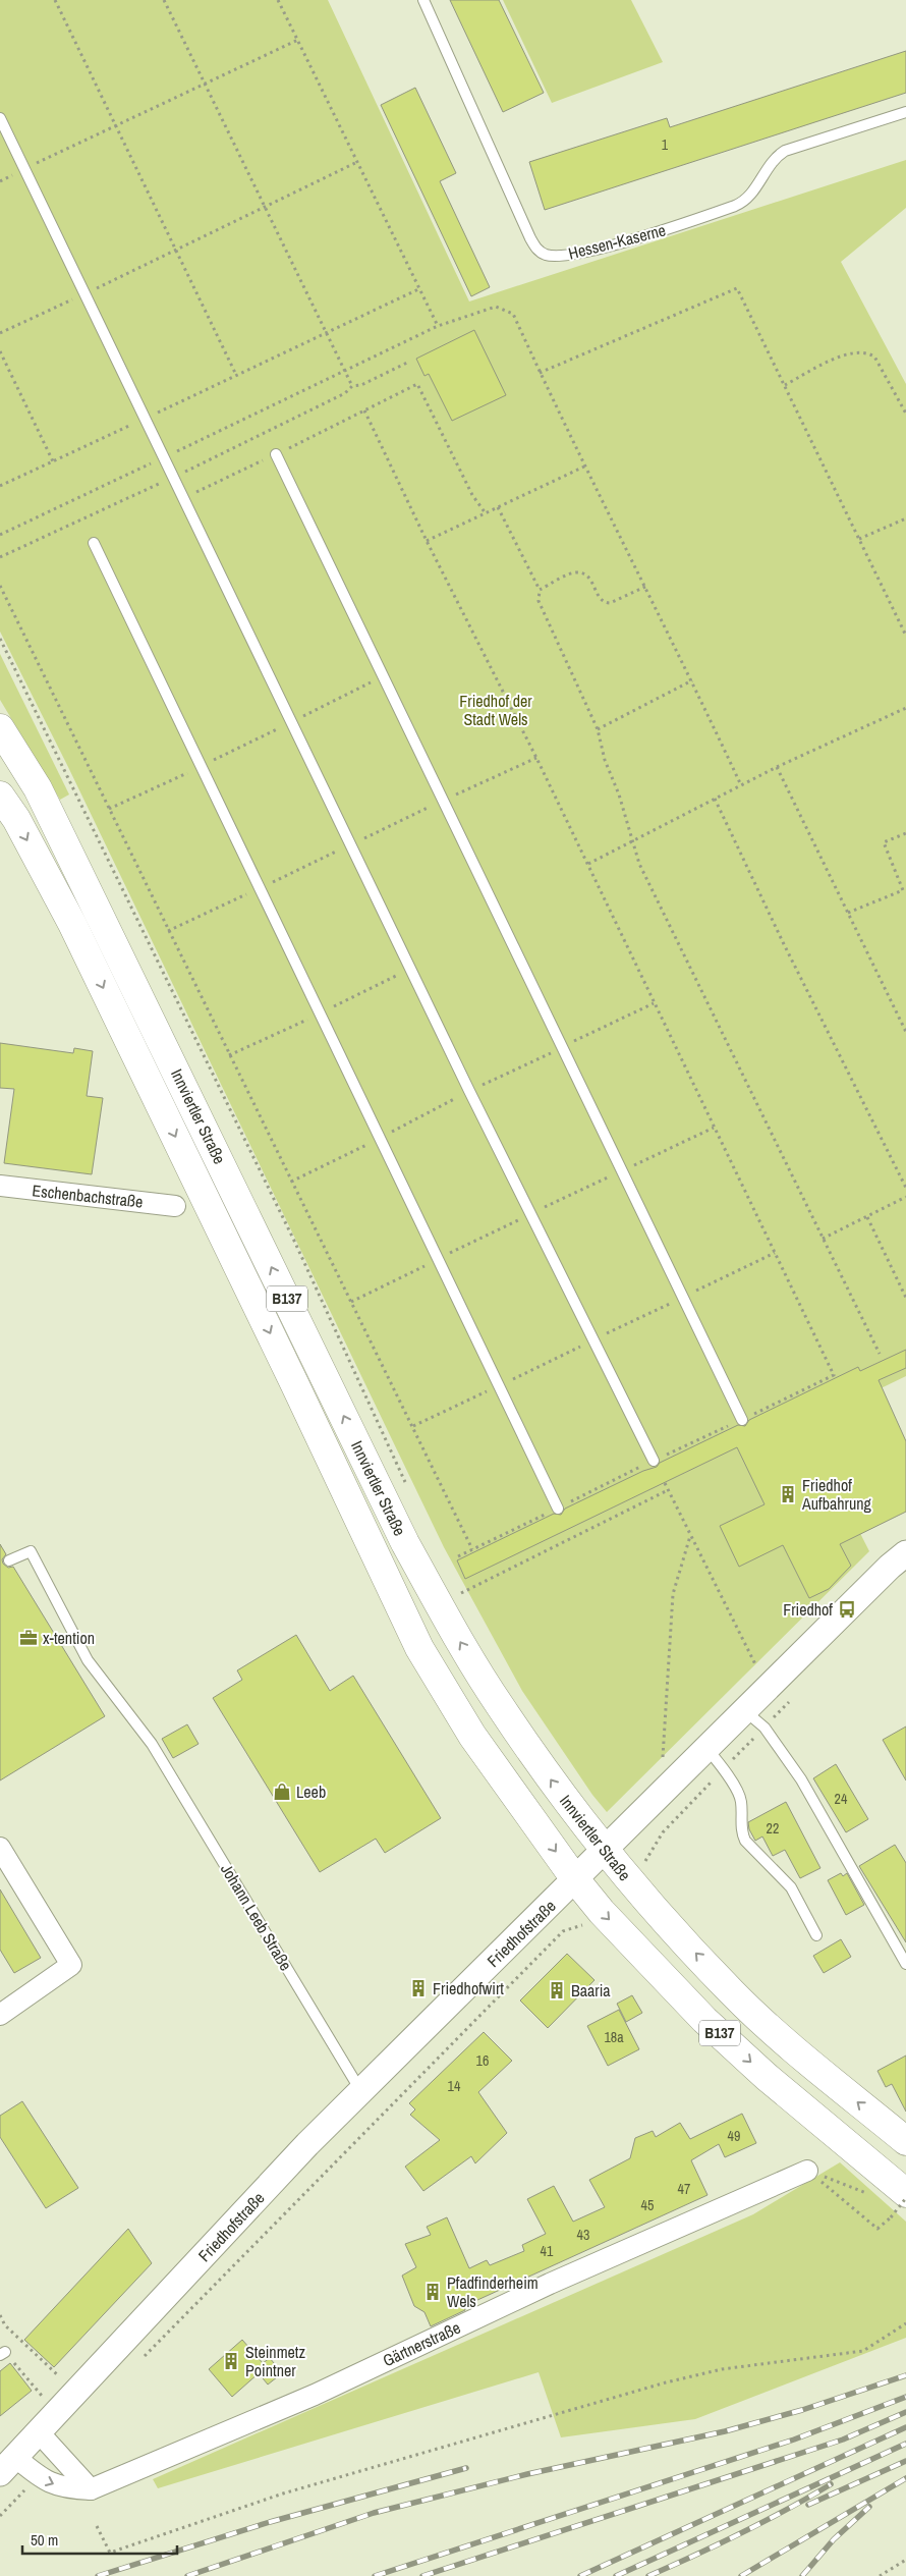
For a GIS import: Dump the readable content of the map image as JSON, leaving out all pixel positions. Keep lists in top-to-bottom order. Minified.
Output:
{"streets":{"main road":["Innviertler Straße","B137"],"street":["Eschenbachstraße","Friedhofstraße","Gärtnerstraße"],"lane":["Hessen-Kaserne","Johann Leeb Straße"]},"crossings":[["Innviertler Straße","Friedhofstraße"],["Johann Leeb Straße","Friedhofstraße"],["Friedhofstraße","Gärtnerstraße"]],"parks":["Friedhof der Stadt Wels"],"places":{"building":["Friedhof Aufbahrung","Friedhofwirt","Baaria","Pfadfinderheim Wels","Steinmetz Pointner"],"bus stop":["Friedhof"],"office":["x-tention"],"shop":["Leeb"]},"house_numbers":["1","24","22","18a","16","14","49","47","45","43","41"],"scale_bar":"50 m"}
